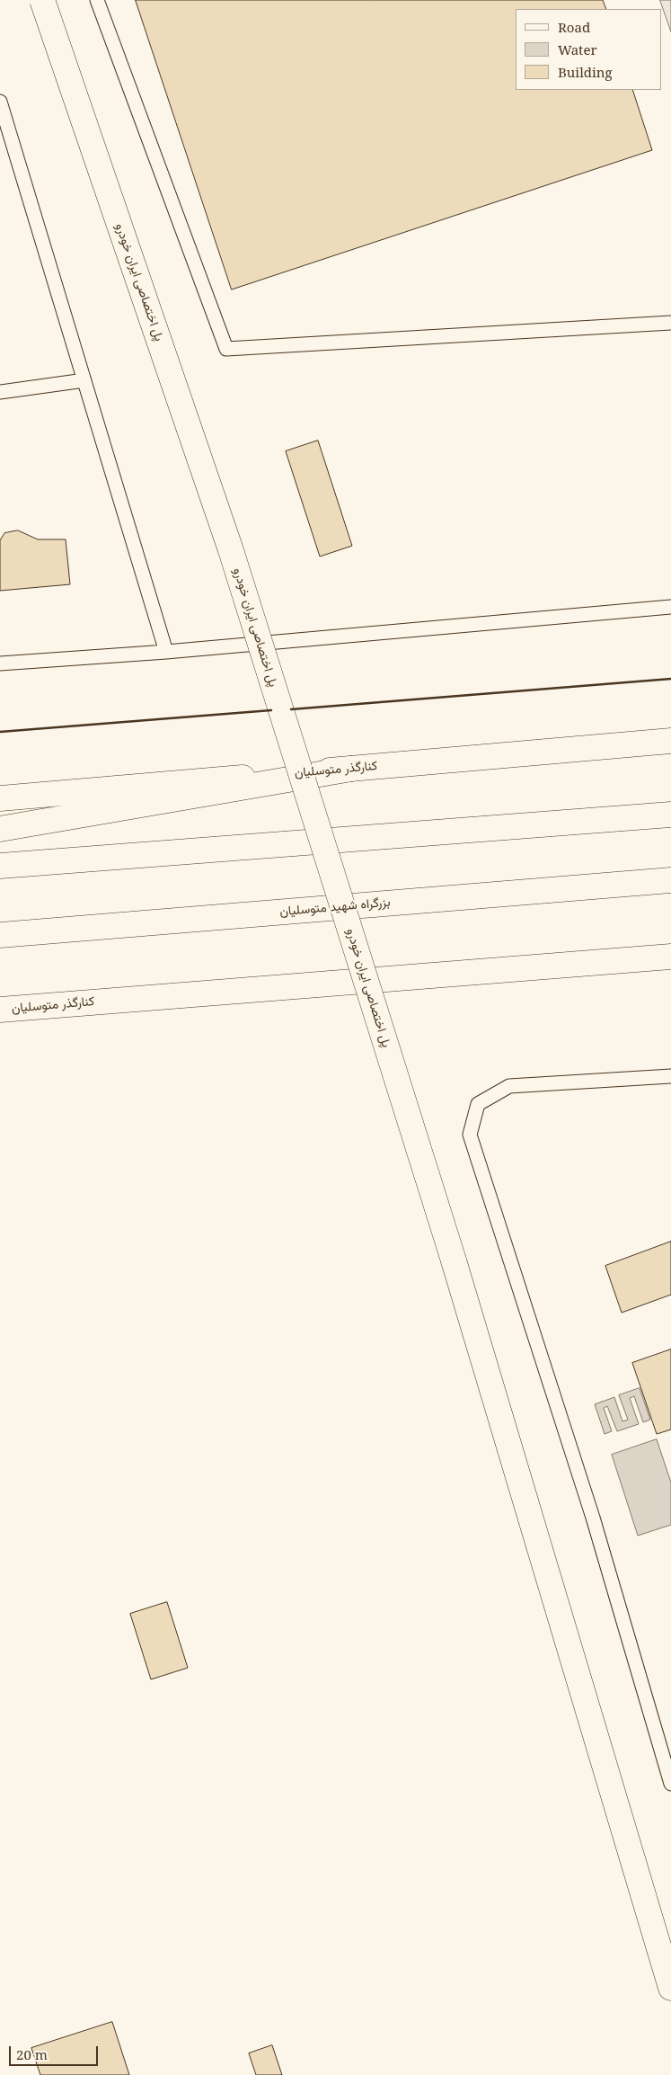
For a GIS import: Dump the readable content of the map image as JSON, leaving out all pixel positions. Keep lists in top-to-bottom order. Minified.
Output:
{"streets":{"main road":["پل اختصاصی ایران خودرو","کنارگذر متوسلیان","بزرگراه شهید متوسلیان"]},"legend":["Road","Water","Building"],"scale_bar":"20 m"}
